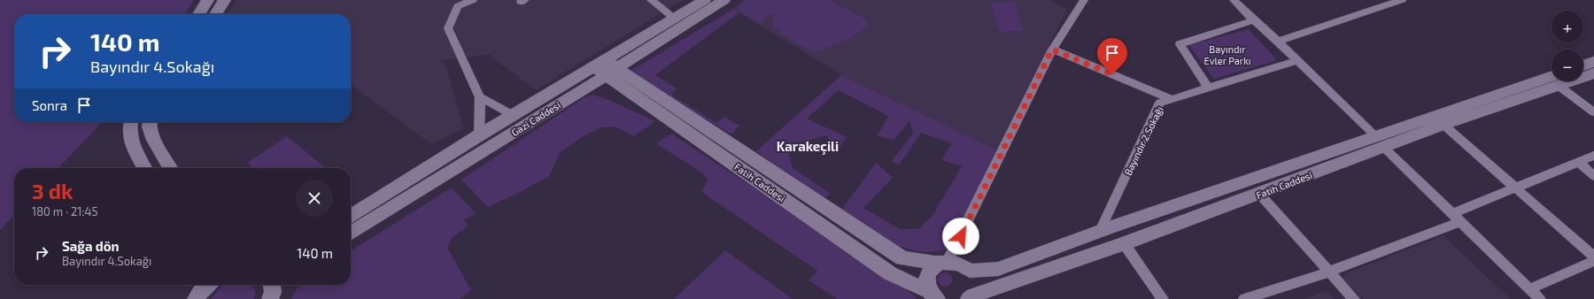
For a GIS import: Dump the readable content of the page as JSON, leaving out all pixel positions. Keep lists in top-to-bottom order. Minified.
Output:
{"streets":{"main road":["Gazi Caddesi","Fatih Caddesi"],"street":["Bayındır 2.Sokağı"]},"crossings":[["Gazi Caddesi","Fatih Caddesi"],["Bayındır 2.Sokağı","Fatih Caddesi"]],"districts":["Karakeçili"],"parks":["Bayındır Evler Parkı"],"page":{"map_buttons":["+","−"],"turn":["140 m","Bayındır 4.Sokağı"],"then":"Sonra","heading":["3 dk","180 m · 21:45"],"list":[{"name":"Sağa dön","note":"Bayındır 4.Sokağı","value":"140 m"}]}}
